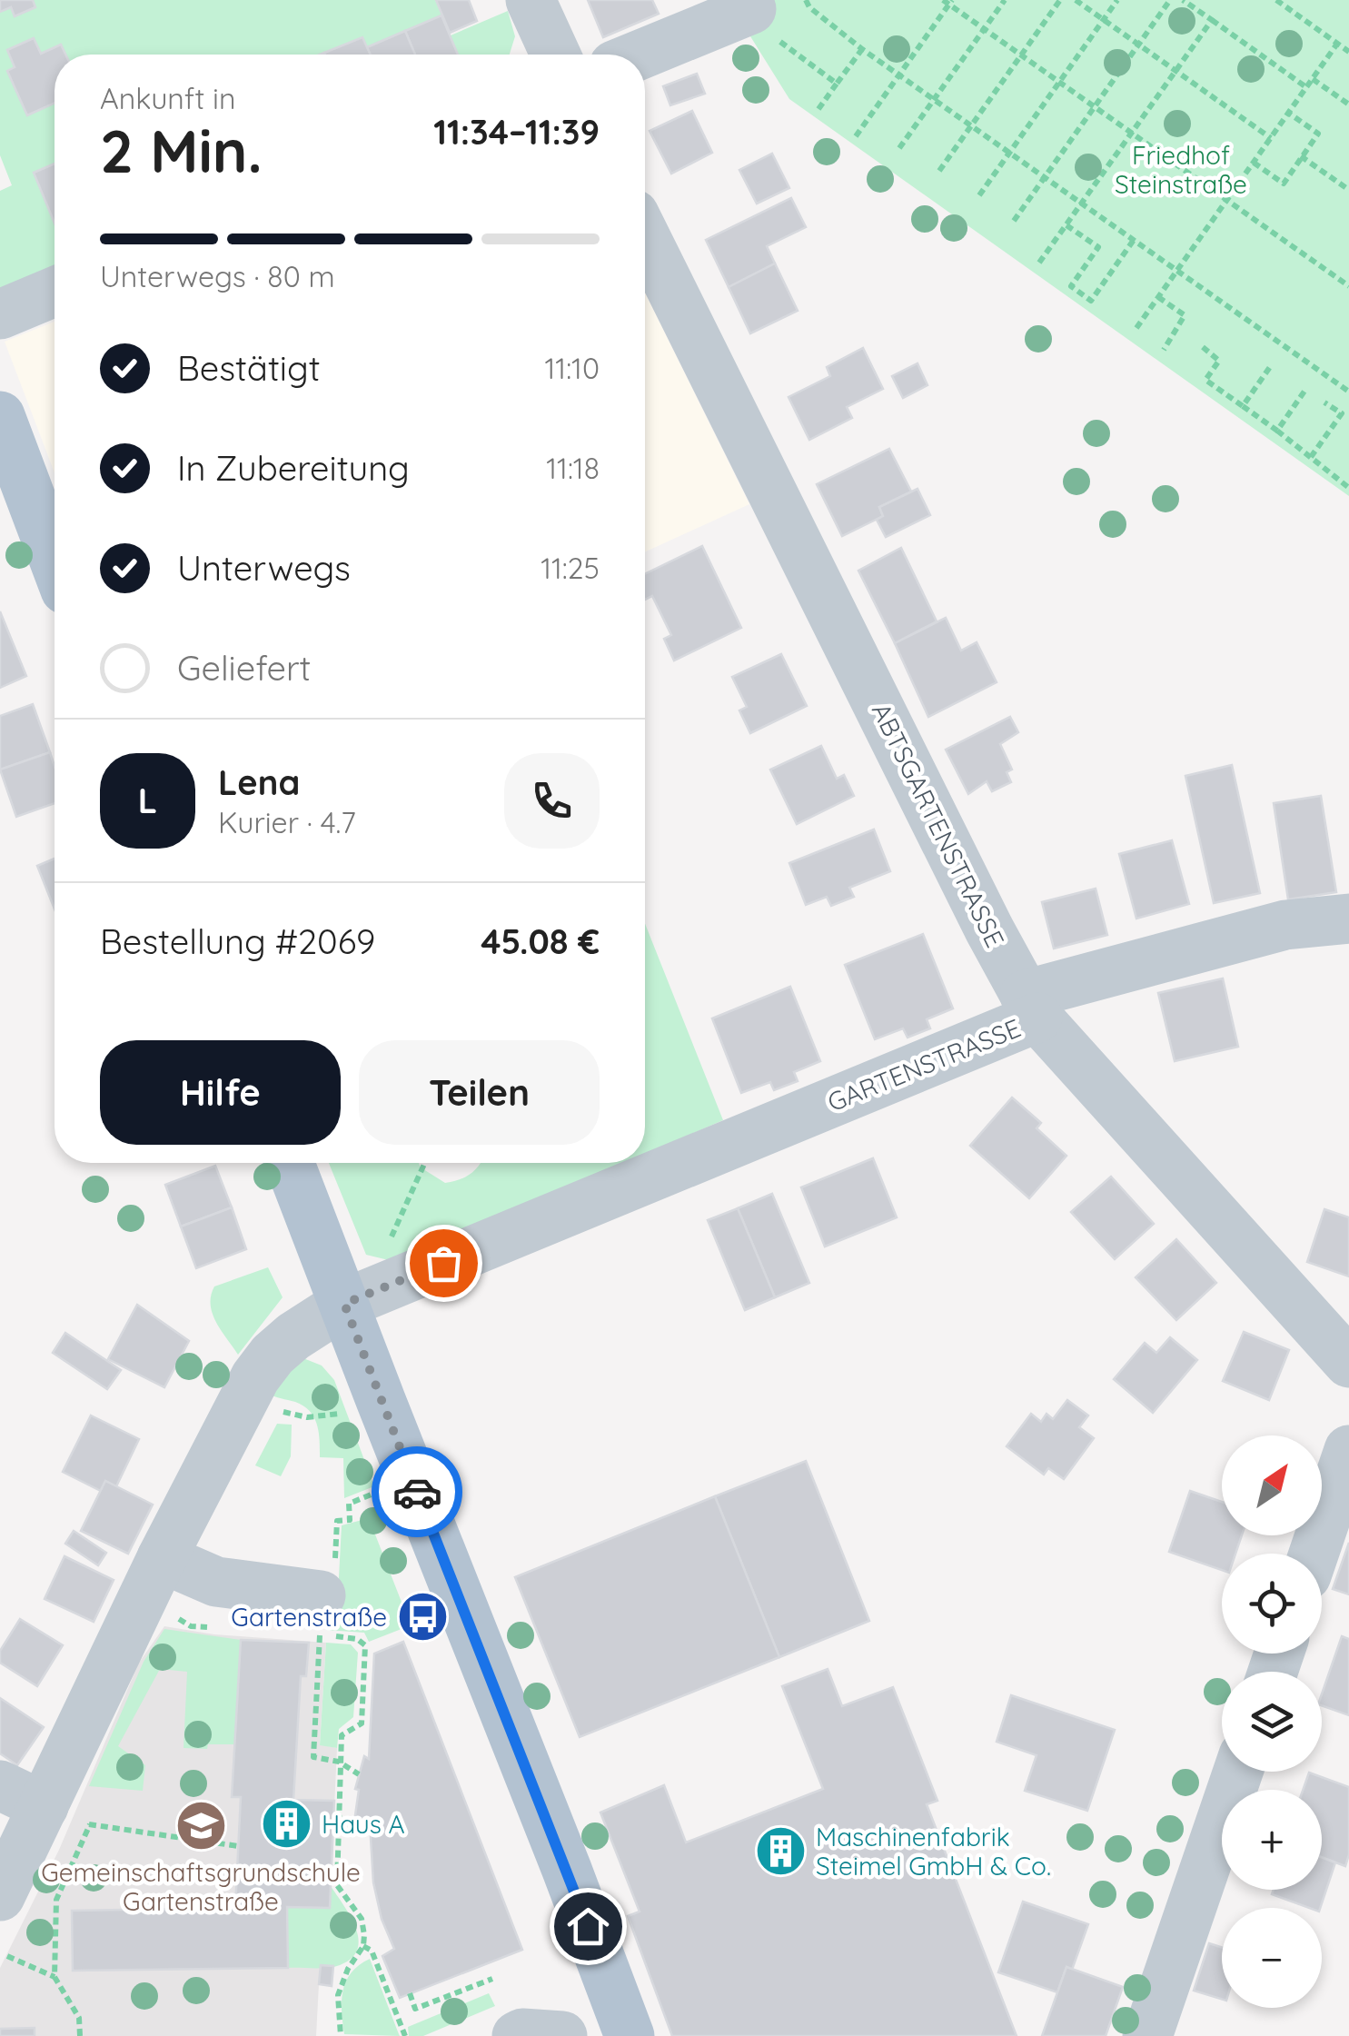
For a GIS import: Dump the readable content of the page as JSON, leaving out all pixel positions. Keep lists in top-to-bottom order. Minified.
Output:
{"streets":{"street":["ABTSGARTENSTRASSE","GARTENSTRASSE"]},"crossings":[["ABTSGARTENSTRASSE","GARTENSTRASSE"]],"parks":["Friedhof Steinstraße"],"places":{"bus stop":["Gartenstraße"],"building":["Haus A","Maschinenfabrik Steimel GmbH & Co."],"school or university":["Gemeinschaftsgrundschule Gartenstraße"]},"north":"top right","page":{"heading":["2 Min.","Ankunft in","11:34–11:39"],"panel":["Lena","Kurier · 4.7","Bestellung #2069","45.08 €"],"bar":"Unterwegs · 80 m","list":[["Bestätigt","11:10"],["In Zubereitung","11:18"],["Unterwegs","11:25"],"Geliefert"],"round":"L","buttons":["Hilfe","Teilen"],"map_buttons":["+","−"]}}
